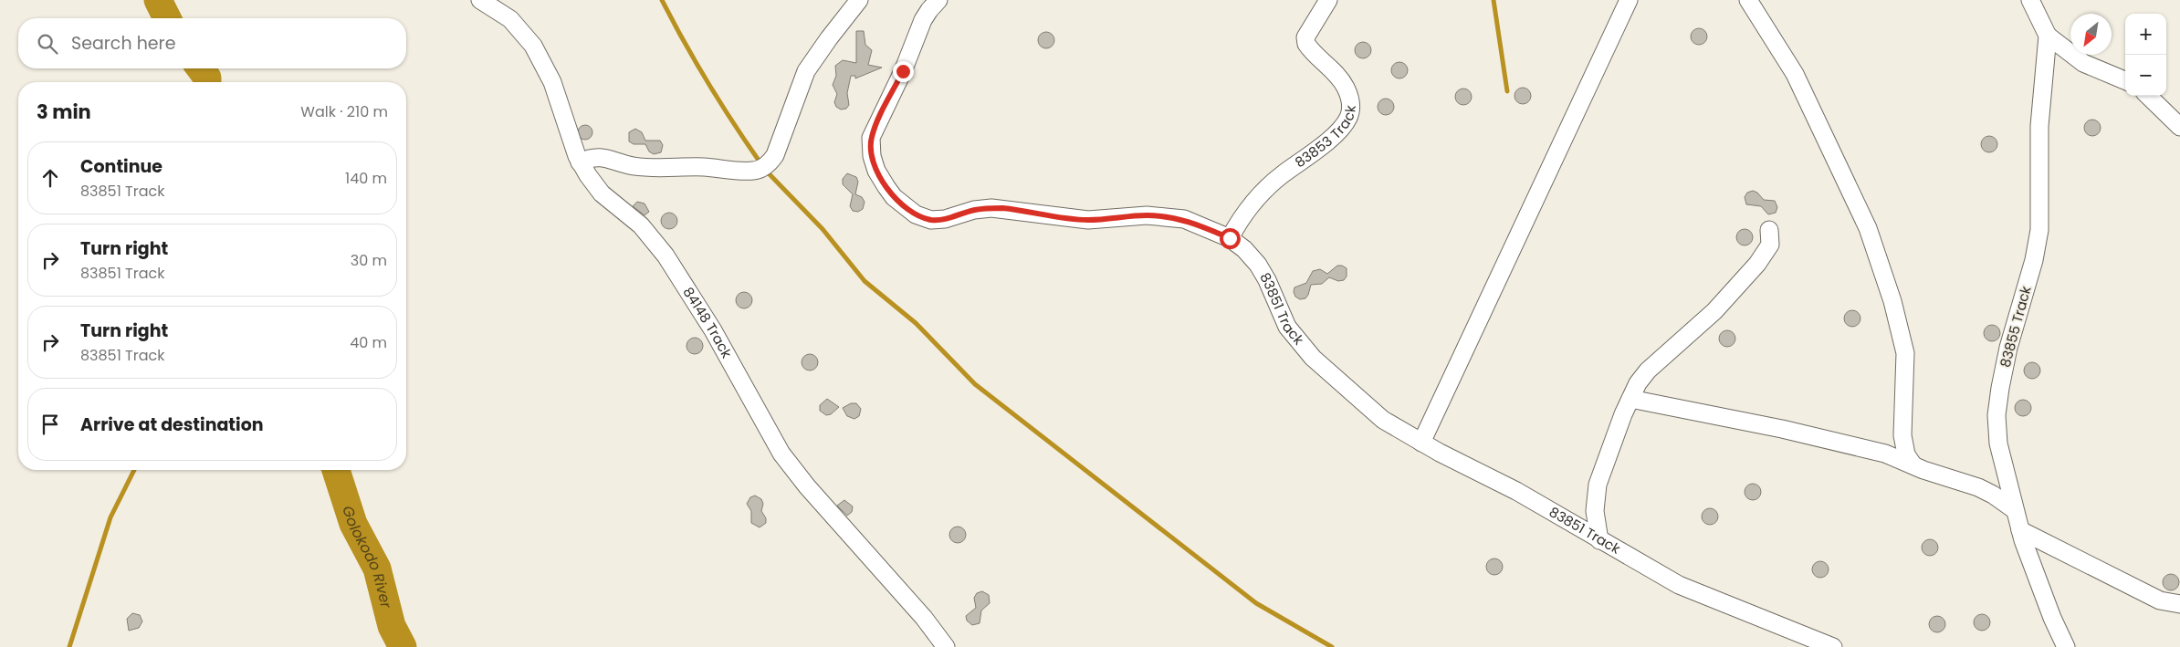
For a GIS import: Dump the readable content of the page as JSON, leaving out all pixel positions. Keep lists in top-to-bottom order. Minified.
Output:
{"streets":{"street":["83853 Track","83851 Track","84148 Track","83855 Track"]},"crossings":[["83853 Track","83851 Track"]],"water":["Golokodo River"],"north":"bottom left","page":{"map_buttons":["+","−"],"search":"Search here","heading":["3 min","Walk · 210 m"],"list":[["Continue","83851 Track","140 m"],["Turn right","83851 Track","30 m"],["Turn right","83851 Track","40 m"],"Arrive at destination"]}}
